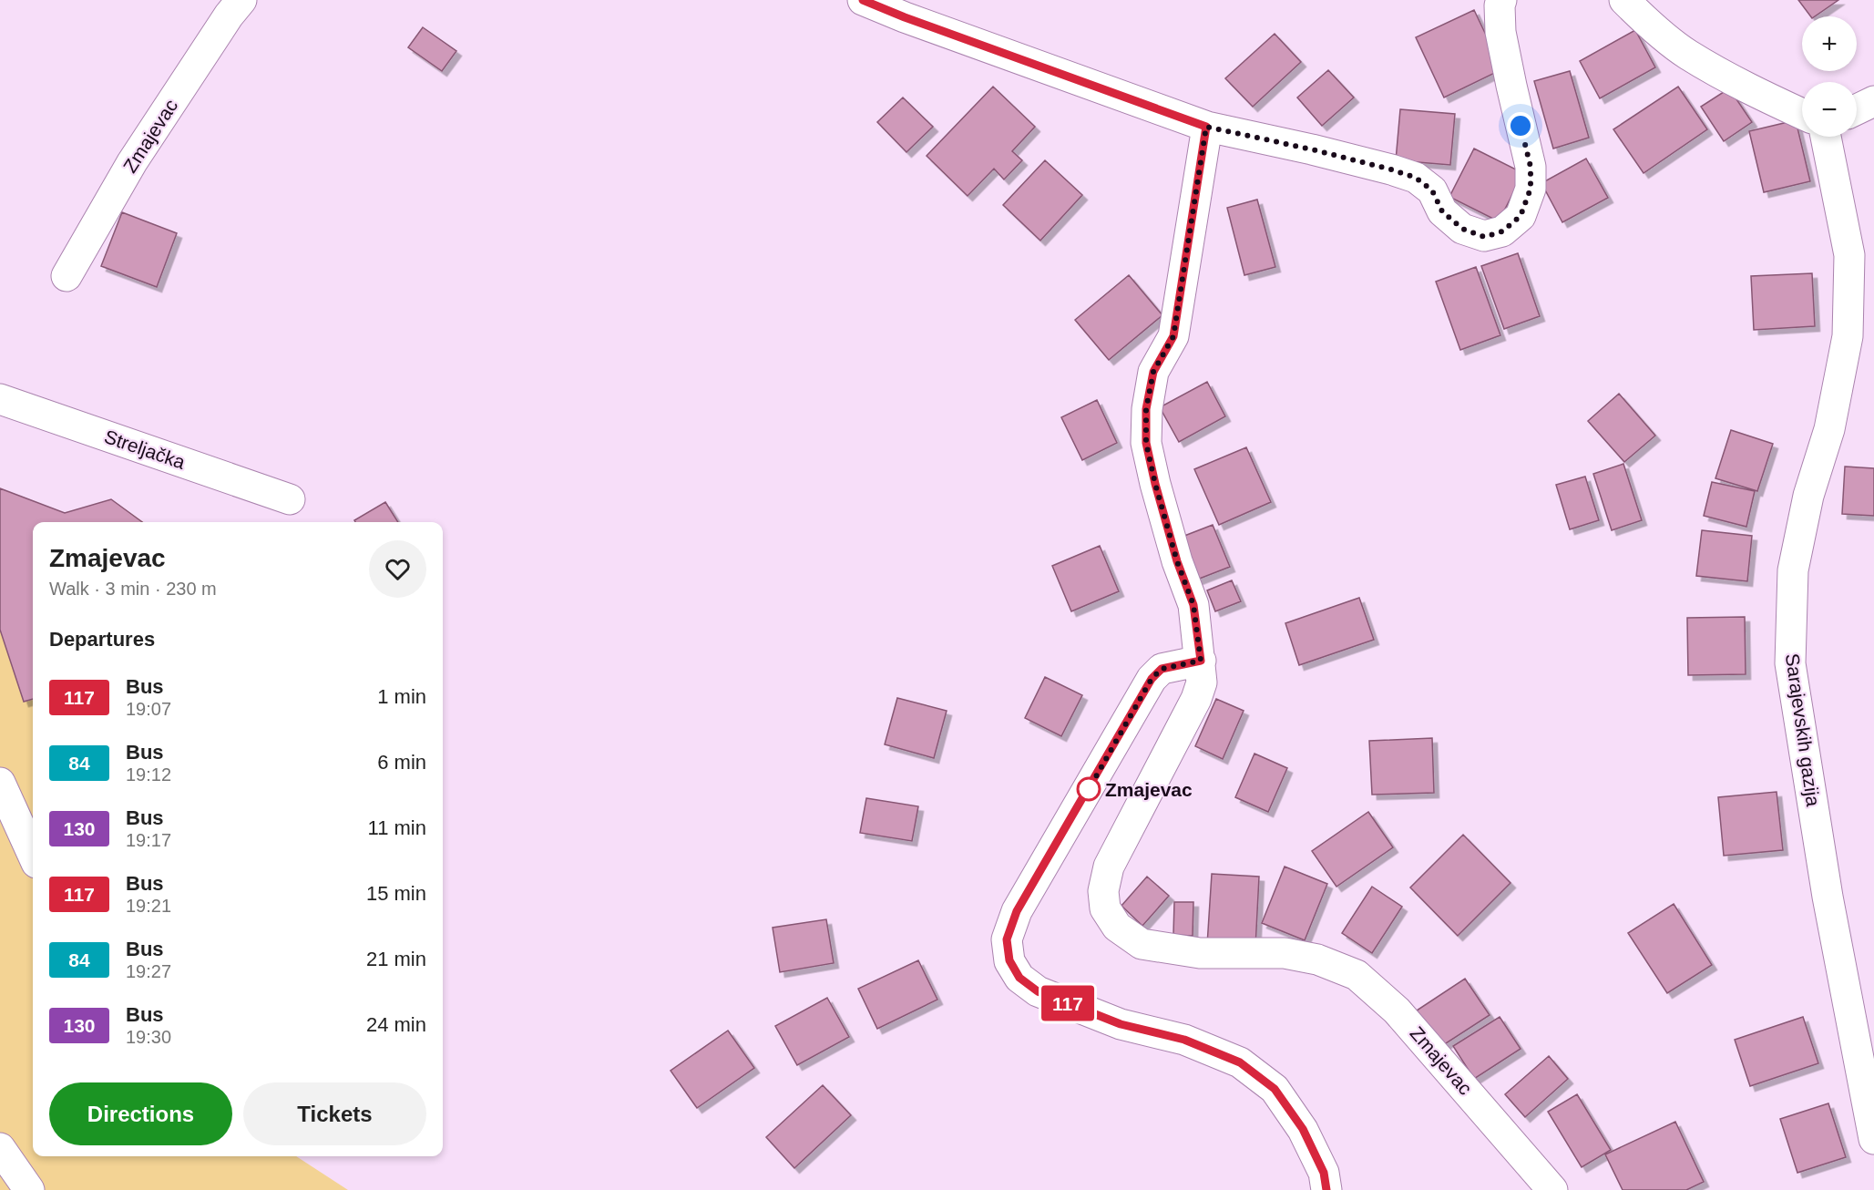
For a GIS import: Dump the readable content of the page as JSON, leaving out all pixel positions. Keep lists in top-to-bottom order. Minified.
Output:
{"streets":{"street":["Zmajevac","Streljačka","Sarajevskih gazija"]},"places":["Zmajevac"],"lines":["bus line 117"],"page":{"on_map":"117","map_buttons":["+","−"],"heading":[["Zmajevac","Walk · 3 min · 230 m"],"Departures"],"list":[{"mark":"117","name":"Bus","note":"19:07","value":"1 min"},{"mark":"84","name":"Bus","note":"19:12","value":"6 min"},{"mark":"130","name":"Bus","note":"19:17","value":"11 min"},{"mark":"117","name":"Bus","note":"19:21","value":"15 min"},{"mark":"84","name":"Bus","note":"19:27","value":"21 min"},{"mark":"130","name":"Bus","note":"19:30","value":"24 min"}],"buttons":["Directions","Tickets"]}}
